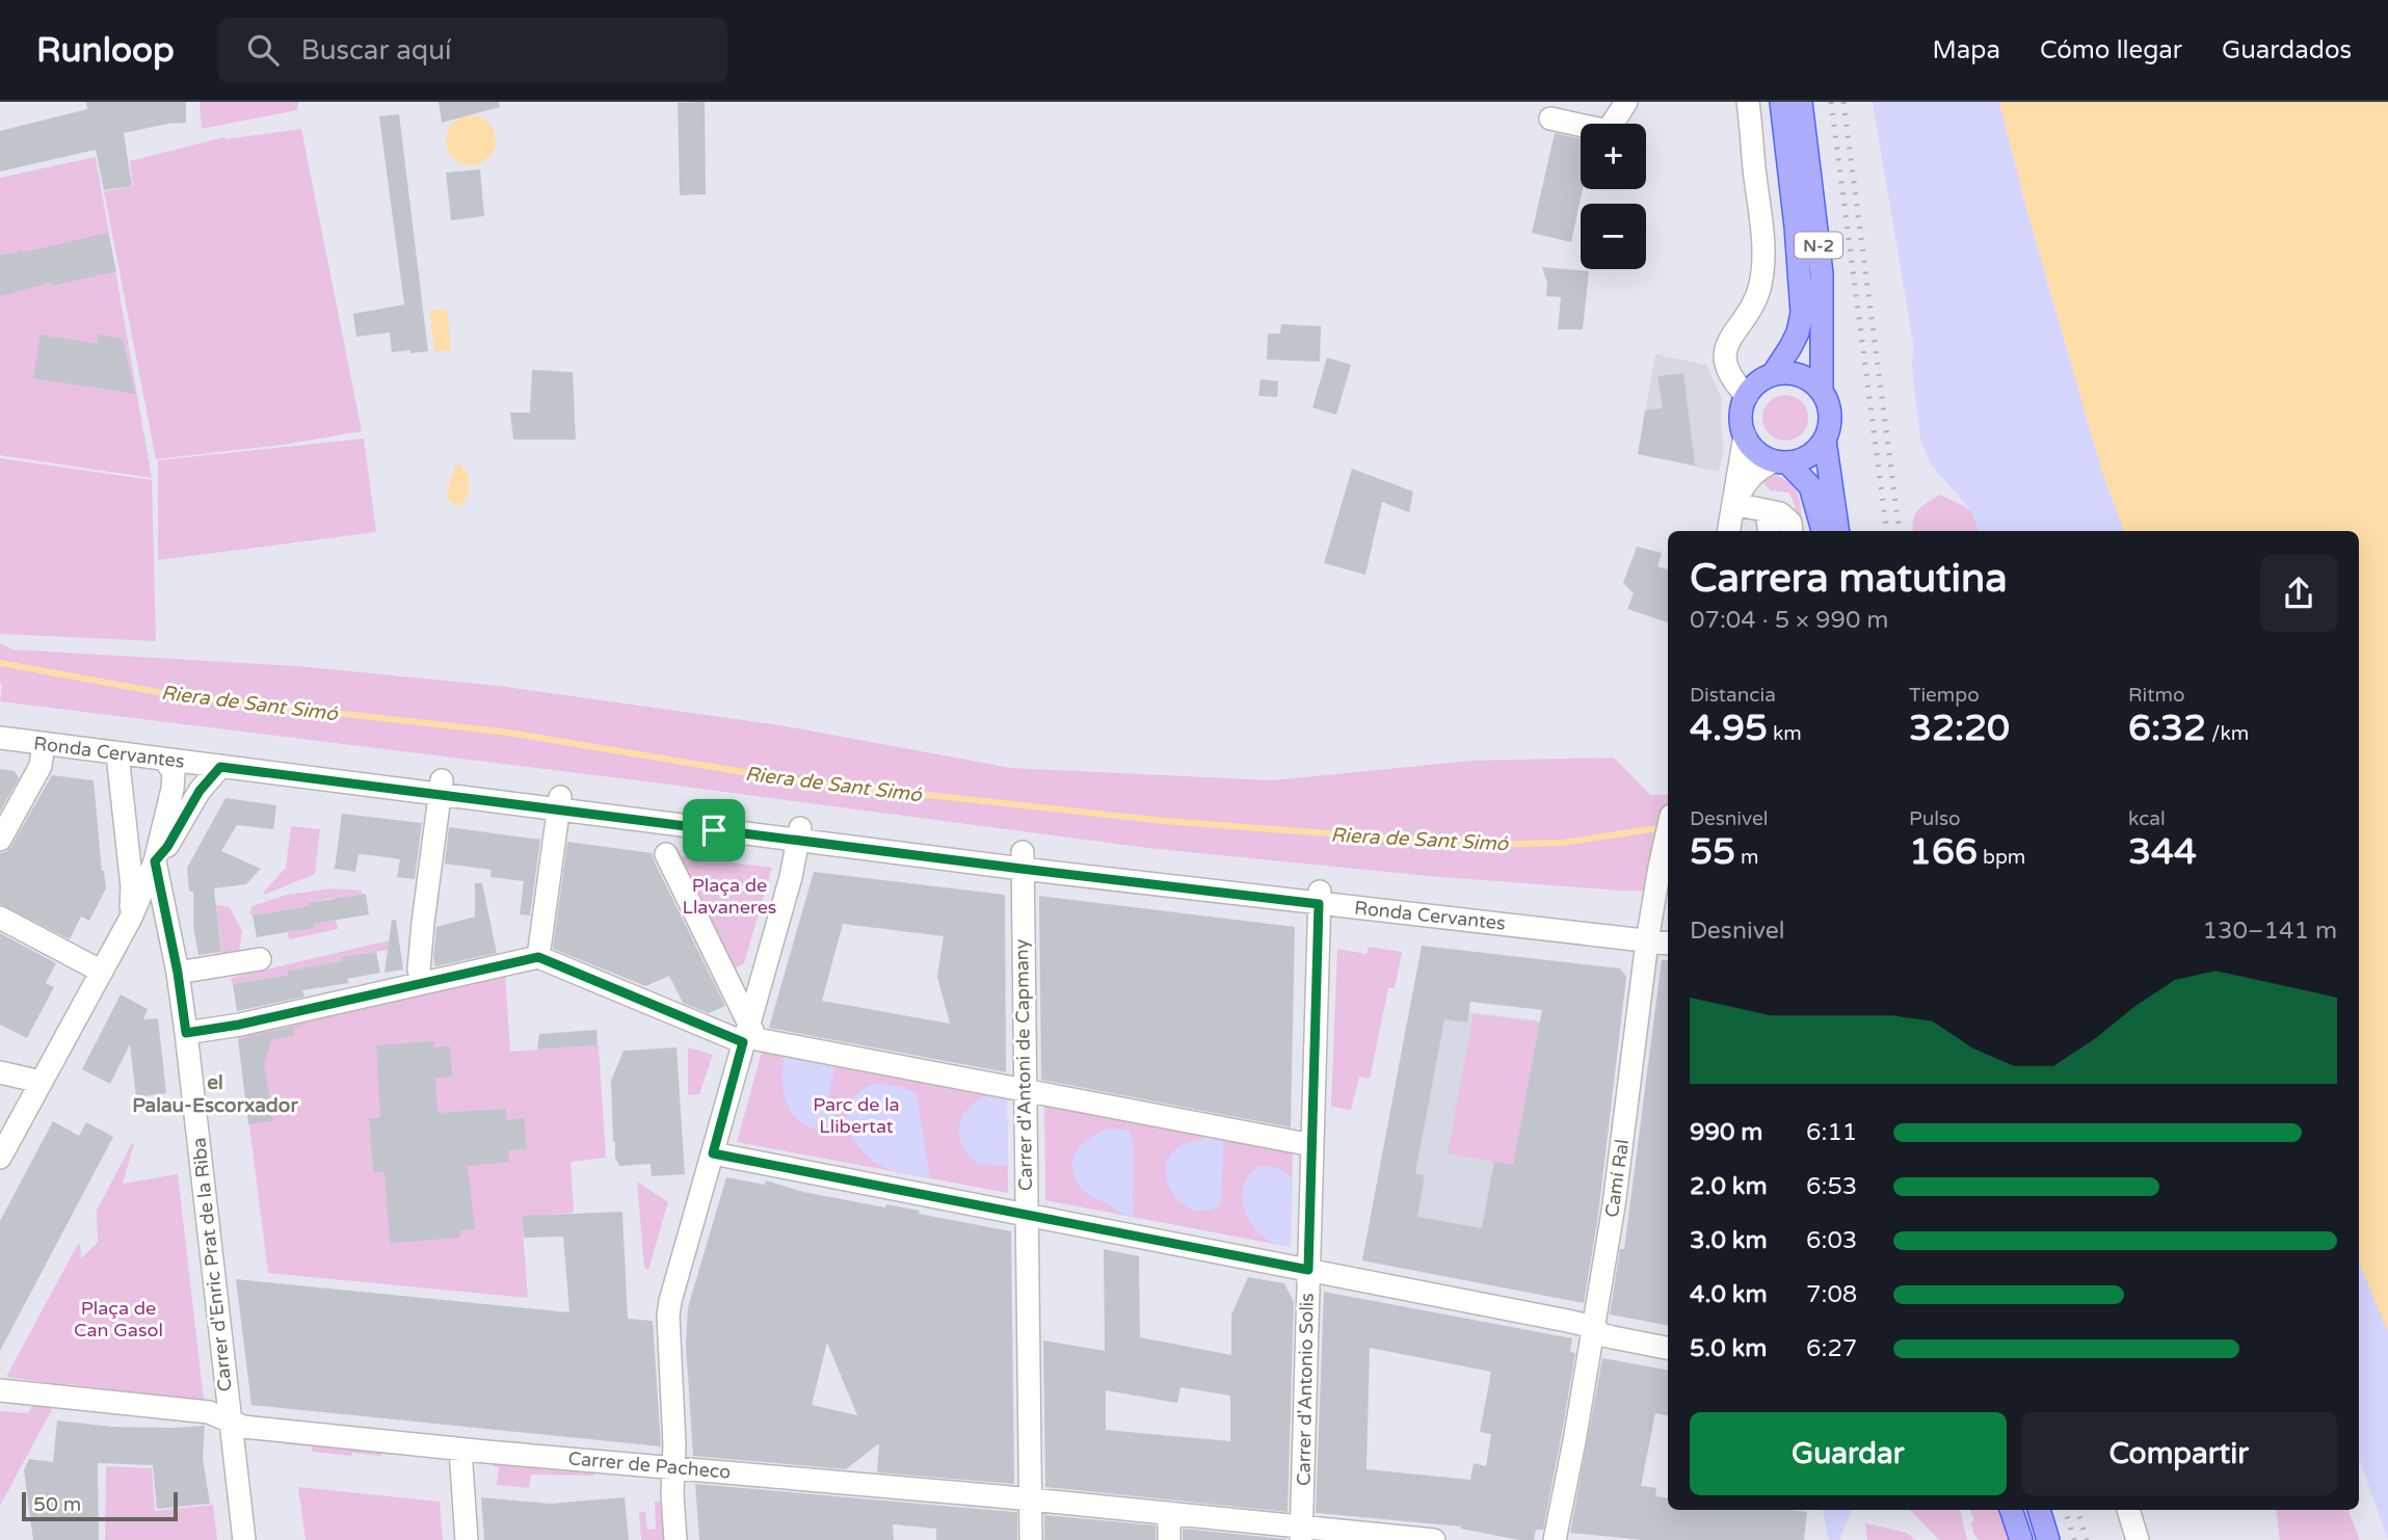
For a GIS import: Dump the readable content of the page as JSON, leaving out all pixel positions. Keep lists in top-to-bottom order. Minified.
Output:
{"streets":{"main road":["N-2"],"street":["Ronda Cervantes","Carrer d'Antoni de Capmany","Camí Ral","Carrer d'Enric Prat de la Riba","Carrer d'Antonio Solis","Carrer de Pacheco"]},"crossings":[["Ronda Cervantes","Carrer d'Antoni de Capmany"],["Ronda Cervantes","Camí Ral"],["Ronda Cervantes","Carrer d'Antonio Solis"],["Carrer d'Antoni de Capmany","Carrer de Pacheco"],["Carrer d'Enric Prat de la Riba","Carrer de Pacheco"],["Carrer d'Antonio Solis","Carrer de Pacheco"]],"districts":["el Palau-Escorxador"],"water":["Riera de Sant Simó"],"parks":["Plaça de Llavaneres","Parc de la Llibertat","Plaça de Can Gasol"],"scale_bar":"50 m","page":{"header":"Runloop","search":"Buscar aquí","nav":["Mapa","Cómo llegar","Guardados"],"map_buttons":["+","−"],"heading":["Carrera matutina","07:04 · 5 × 990 m"],"stats":[["Distancia","4.95 km"],["Tiempo","32:20"],["Ritmo","6:32 /km"],["Desnivel","55 m"],["Pulso","166 bpm"],["kcal","344"]],"chart":["Desnivel","130–141 m"],"list":[{"name":"990 m","note":"6:11"},{"name":"2.0 km","note":"6:53"},{"name":"3.0 km","note":"6:03"},{"name":"4.0 km","note":"7:08"},{"name":"5.0 km","note":"6:27"}],"buttons":["Guardar","Compartir"],"scale":"50 m"}}
